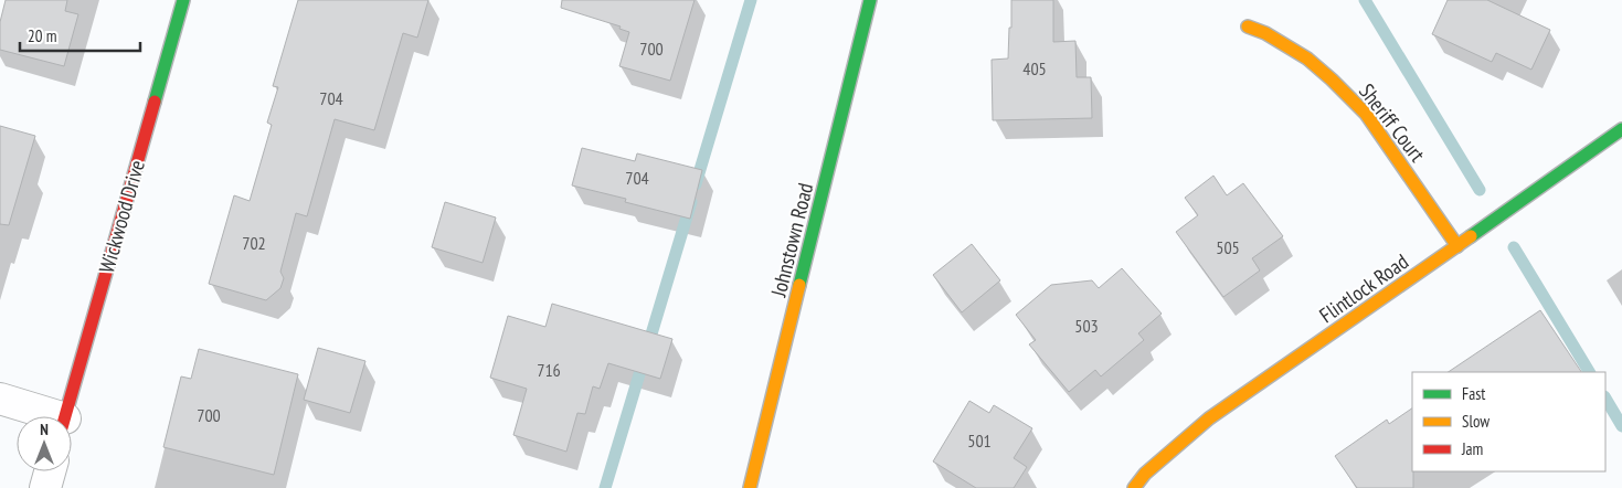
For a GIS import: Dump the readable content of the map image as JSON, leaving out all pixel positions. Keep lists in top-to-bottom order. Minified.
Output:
{"streets":{"street":["Sheriff Court","Wickwood Drive","Johnstown Road","Flintlock Road"]},"crossings":[["Sheriff Court","Flintlock Road"]],"house_numbers":["700","405","704","704","702","505","503","716","700","501"],"legend":["Fast","Slow","Jam"],"scale_bar":"20 m","north":"top"}
